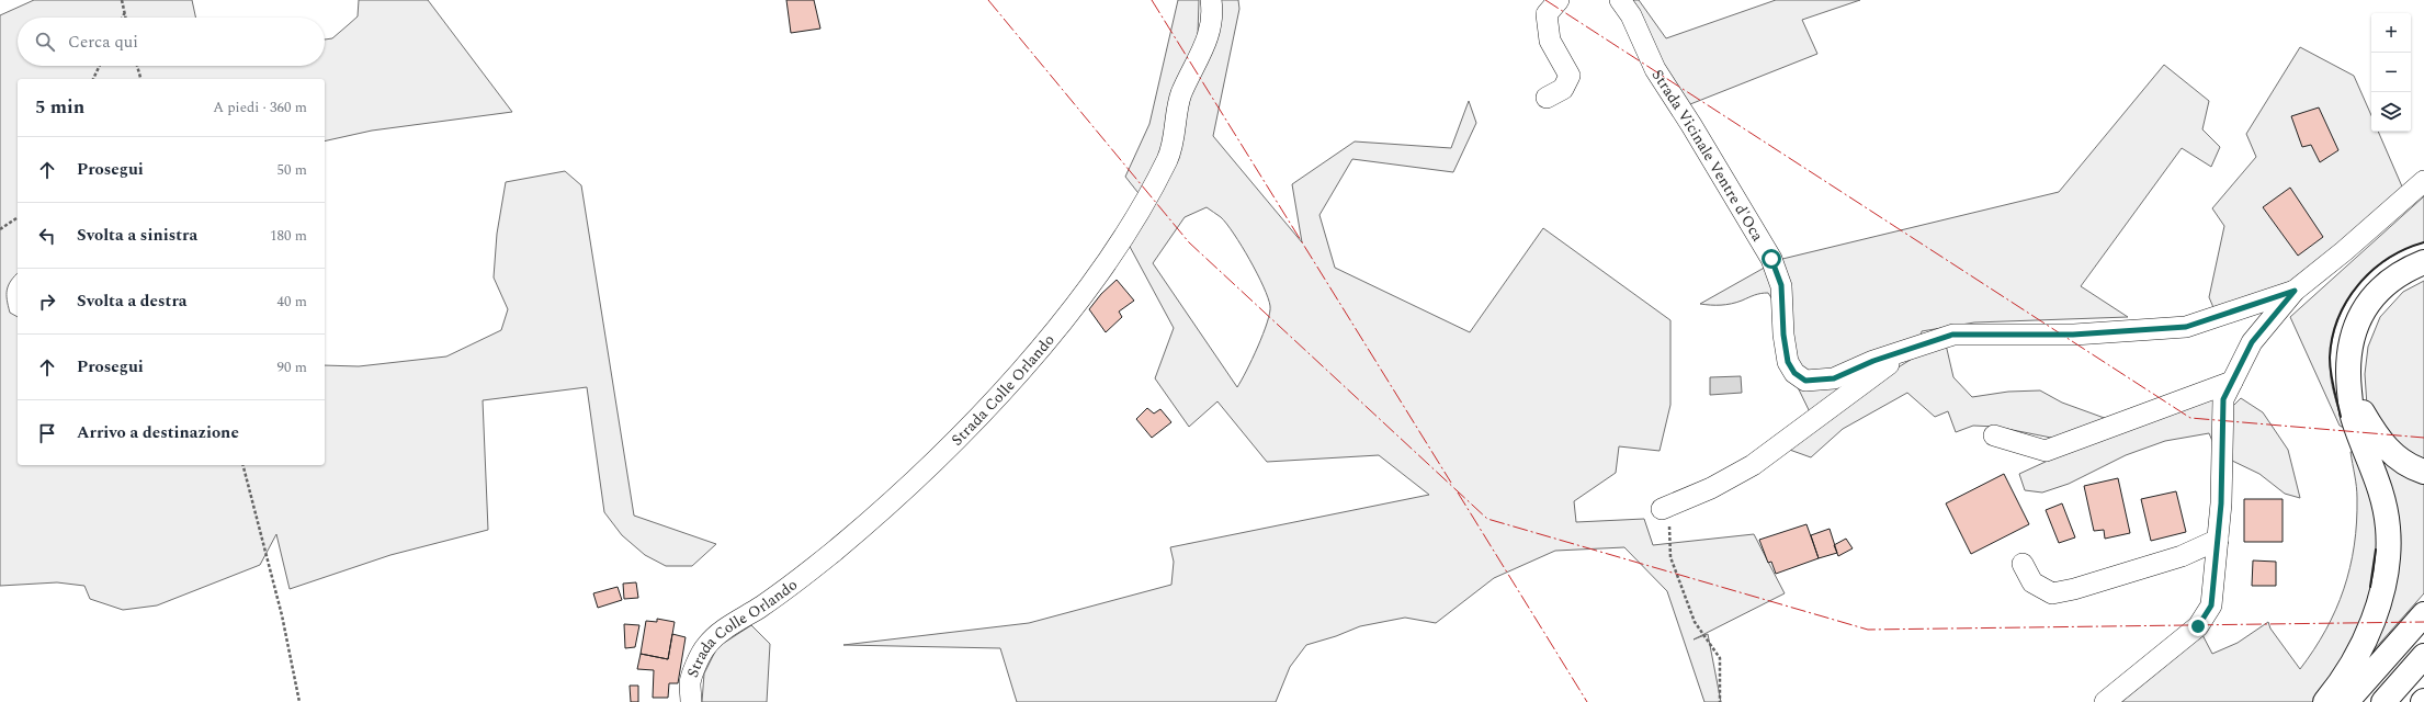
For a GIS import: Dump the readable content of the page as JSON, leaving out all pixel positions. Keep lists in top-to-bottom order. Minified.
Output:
{"streets":{"street":["Strada Vicinale Ventre d'Oca","Strada Colle Orlando"]},"page":{"map_buttons":["+","−"],"search":"Cerca qui","heading":["5 min","A piedi · 360 m"],"list":[["Prosegui","50 m"],["Svolta a sinistra","180 m"],["Svolta a destra","40 m"],["Prosegui","90 m"],"Arrivo a destinazione"]}}
